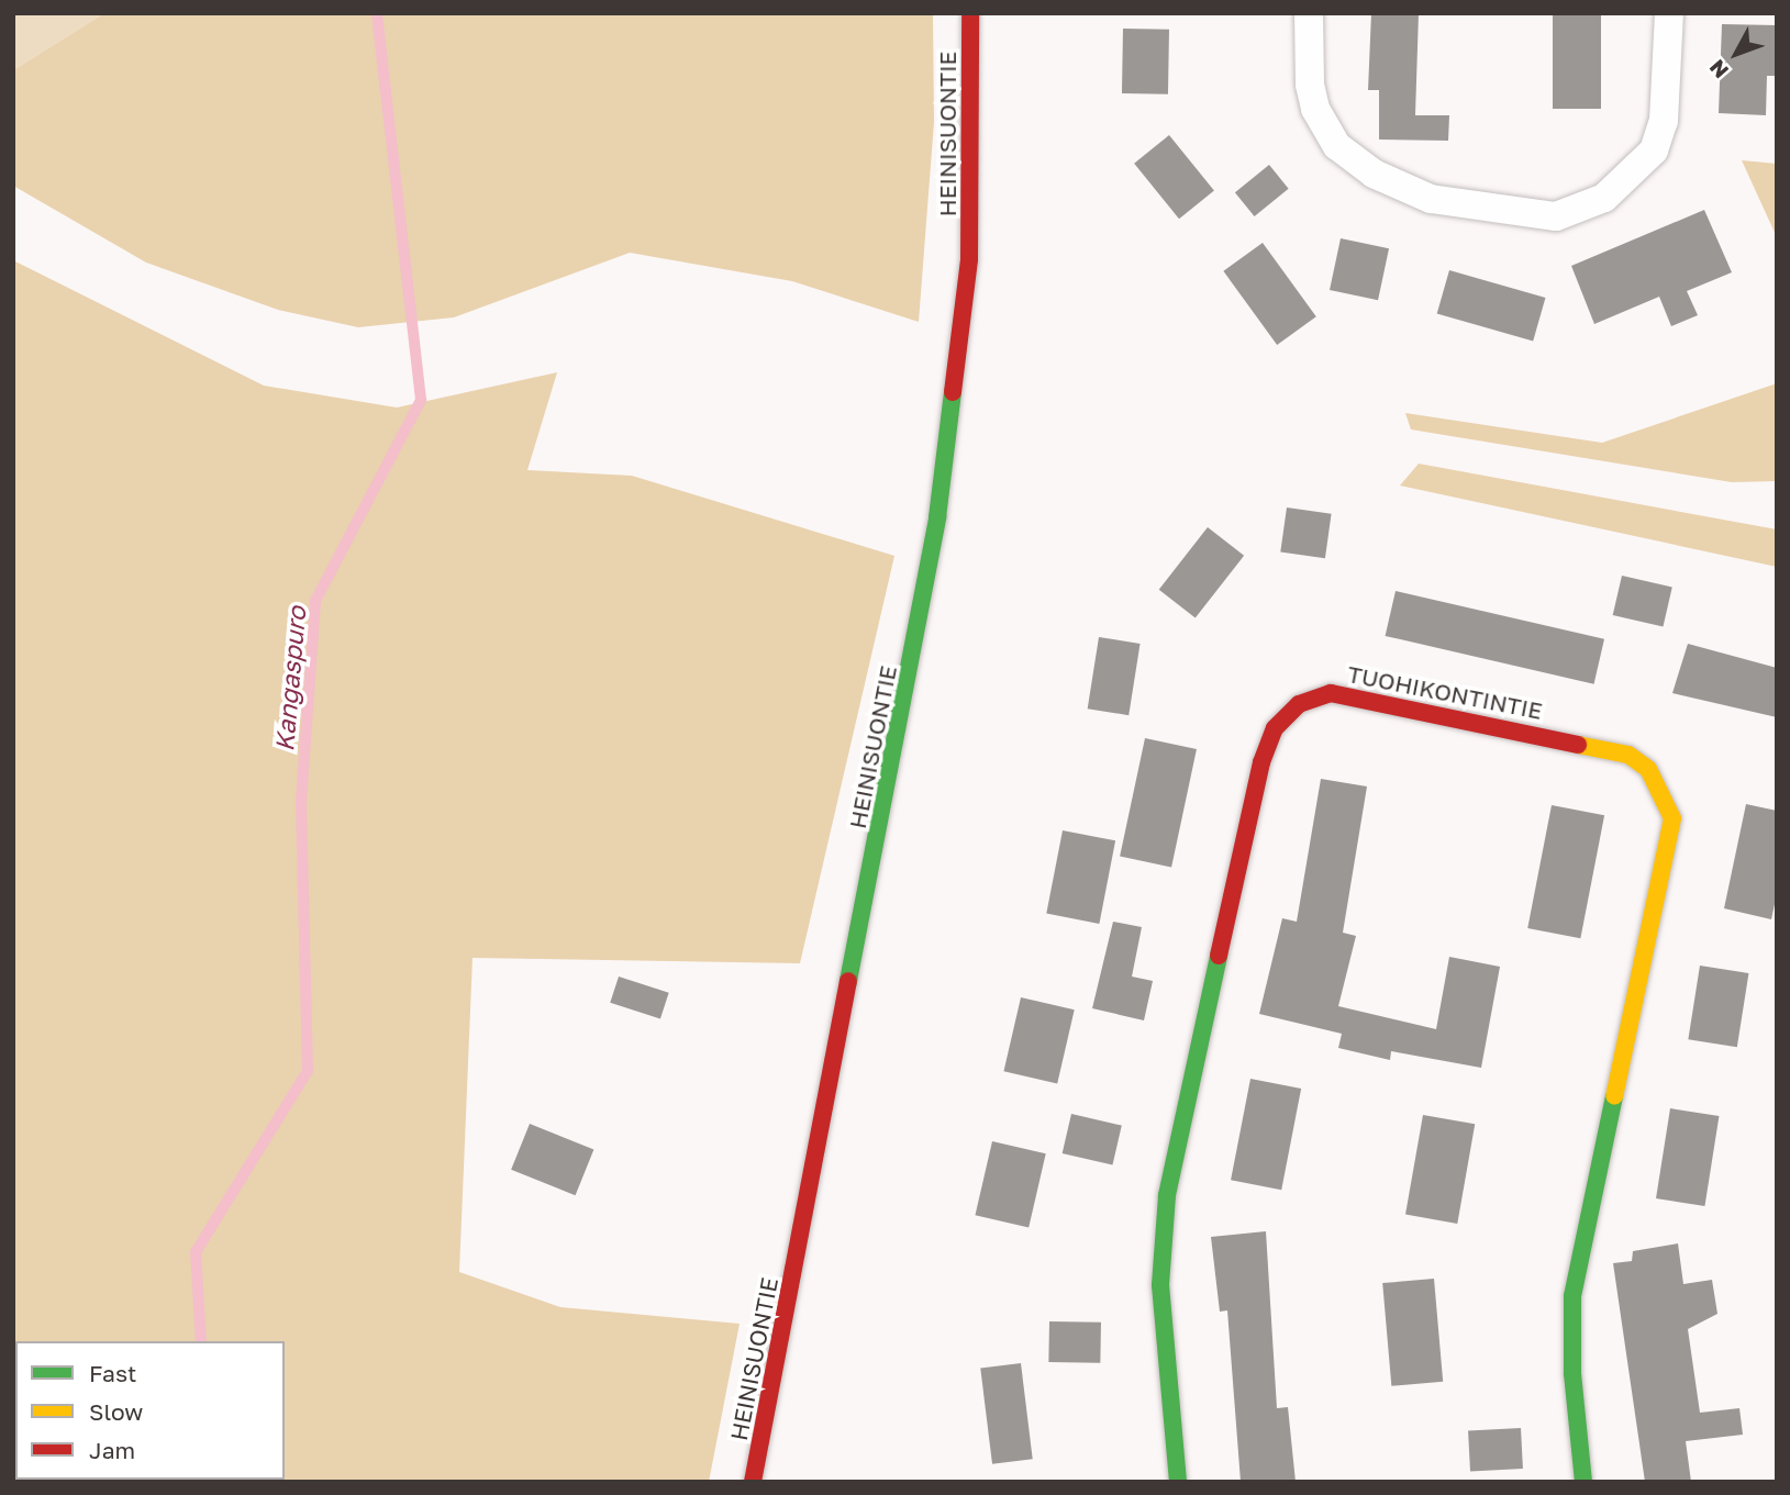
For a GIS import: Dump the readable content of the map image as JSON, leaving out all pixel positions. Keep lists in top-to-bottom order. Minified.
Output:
{"streets":{"street":["HEINISUONTIE","TUOHIKONTINTIE"]},"water":["Kangaspuro"],"legend":["Fast","Slow","Jam"],"north":"bottom left"}
